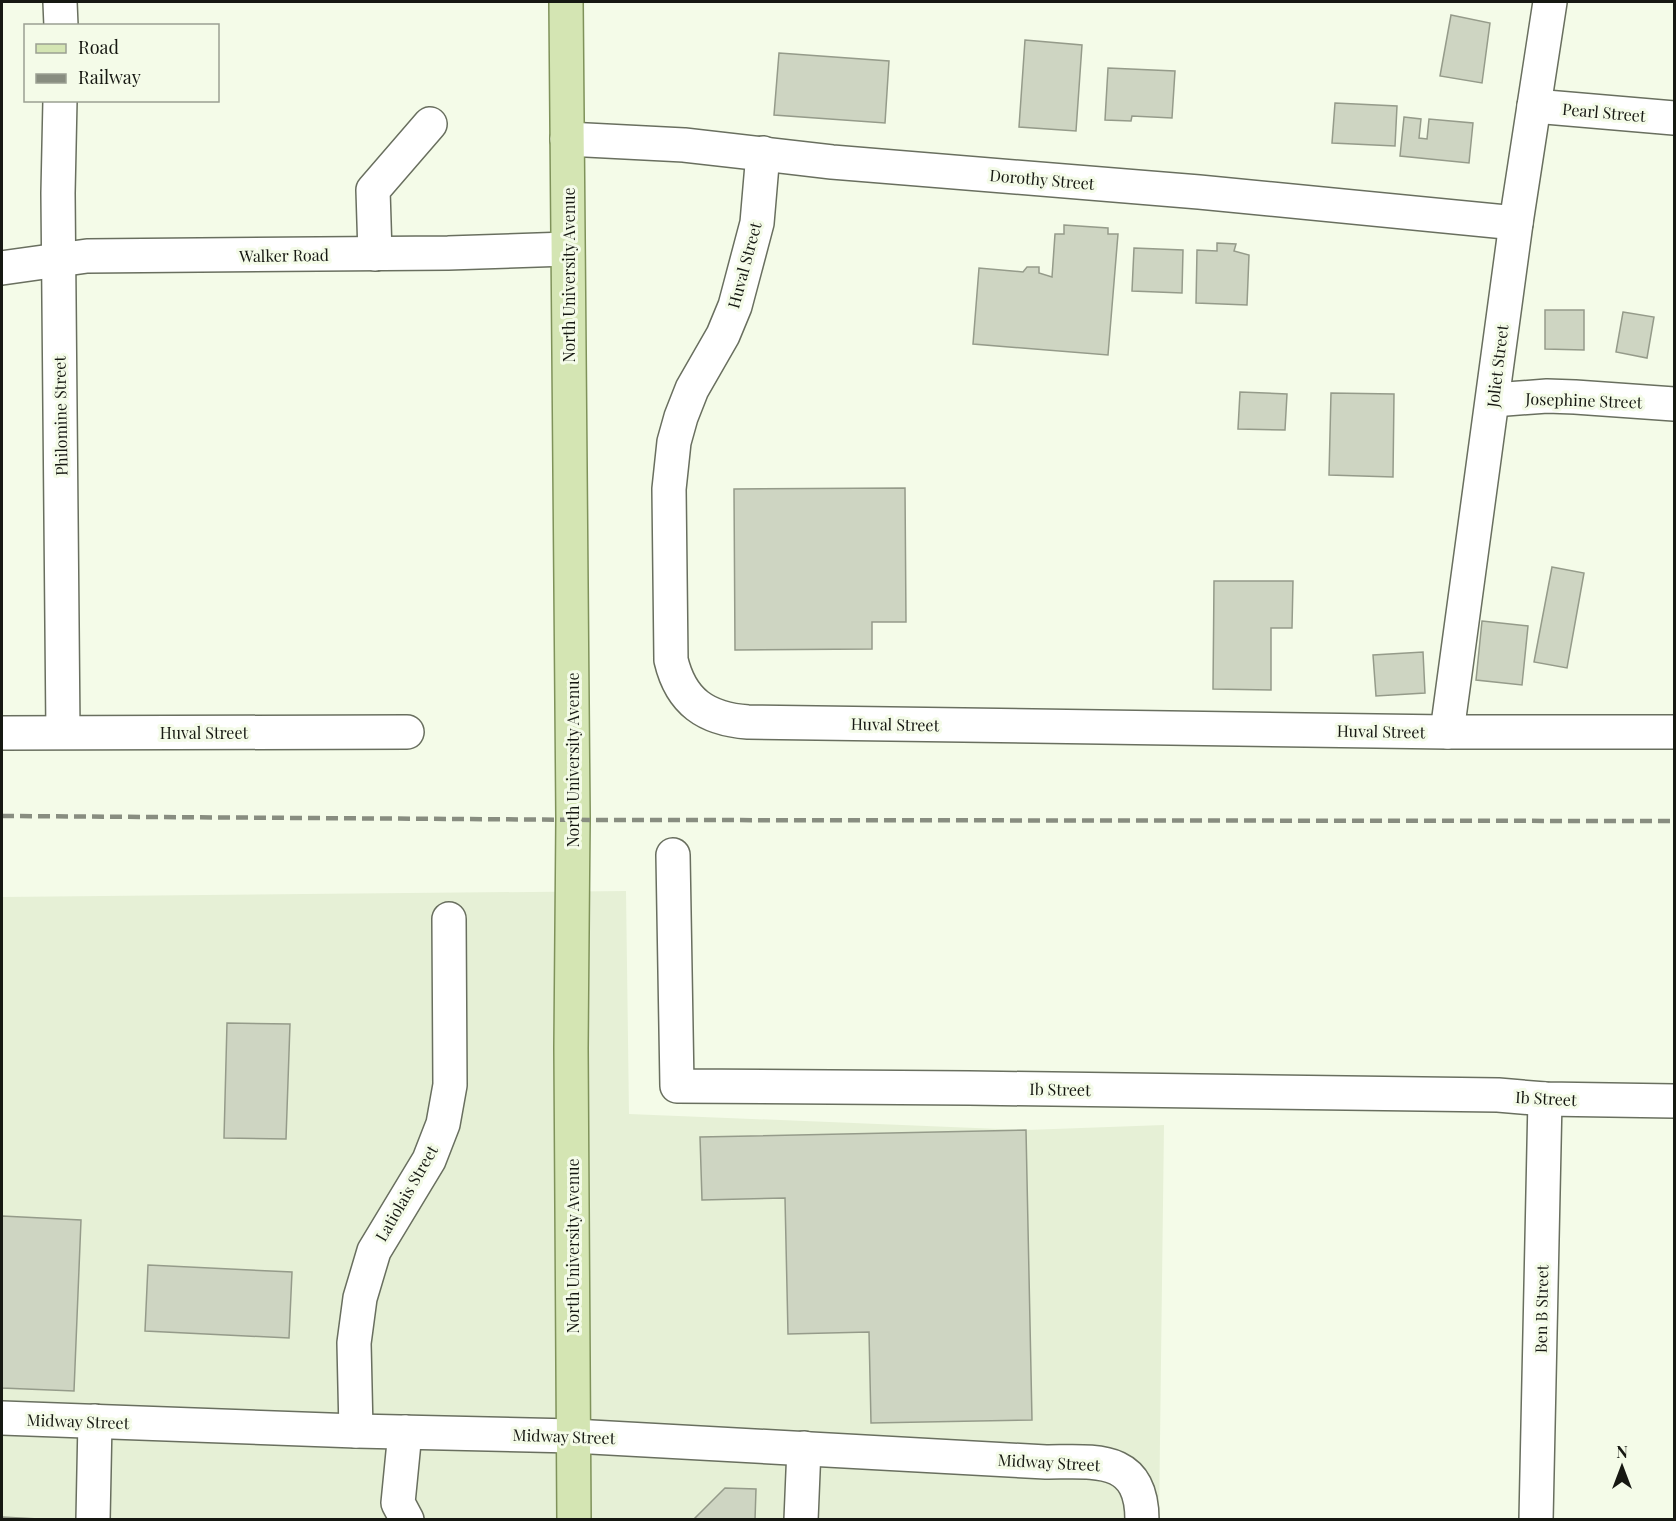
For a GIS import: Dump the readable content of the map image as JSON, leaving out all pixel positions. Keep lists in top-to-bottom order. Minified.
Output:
{"streets":{"main road":["North University Avenue"],"street":["Pearl Street","Dorothy Street","Walker Road","Huval Street","Joliet Street","Josephine Street","Philomine Street","Ib Street","Latiolais Street","Ben B Street","Midway Street"]},"crossings":[["Pearl Street","Joliet Street"],["Dorothy Street","Huval Street"],["Dorothy Street","North University Avenue"],["Dorothy Street","Joliet Street"],["Walker Road","North University Avenue"],["Walker Road","Philomine Street"],["Huval Street","Joliet Street"],["Huval Street","Philomine Street"],["North University Avenue","Midway Street"],["Joliet Street","Josephine Street"],["Ib Street","Ben B Street"],["Latiolais Street","Midway Street"]],"legend":["Road","Railway"],"north":"top"}
